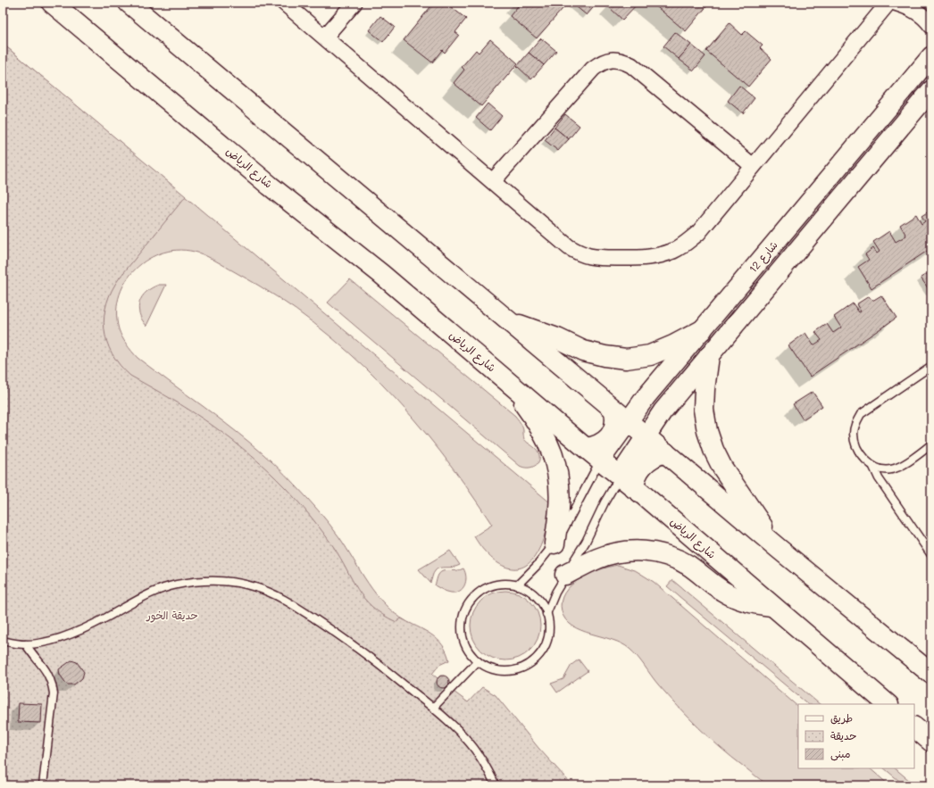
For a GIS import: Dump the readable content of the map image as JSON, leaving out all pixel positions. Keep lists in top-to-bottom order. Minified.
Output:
{"streets":{"main road":["شارع الرياض"],"street":["شارع 12"]},"crossings":[["شارع الرياض","شارع 12"]],"parks":["حديقة الخور"],"legend":["طريق","حديقة","مبنى"]}
